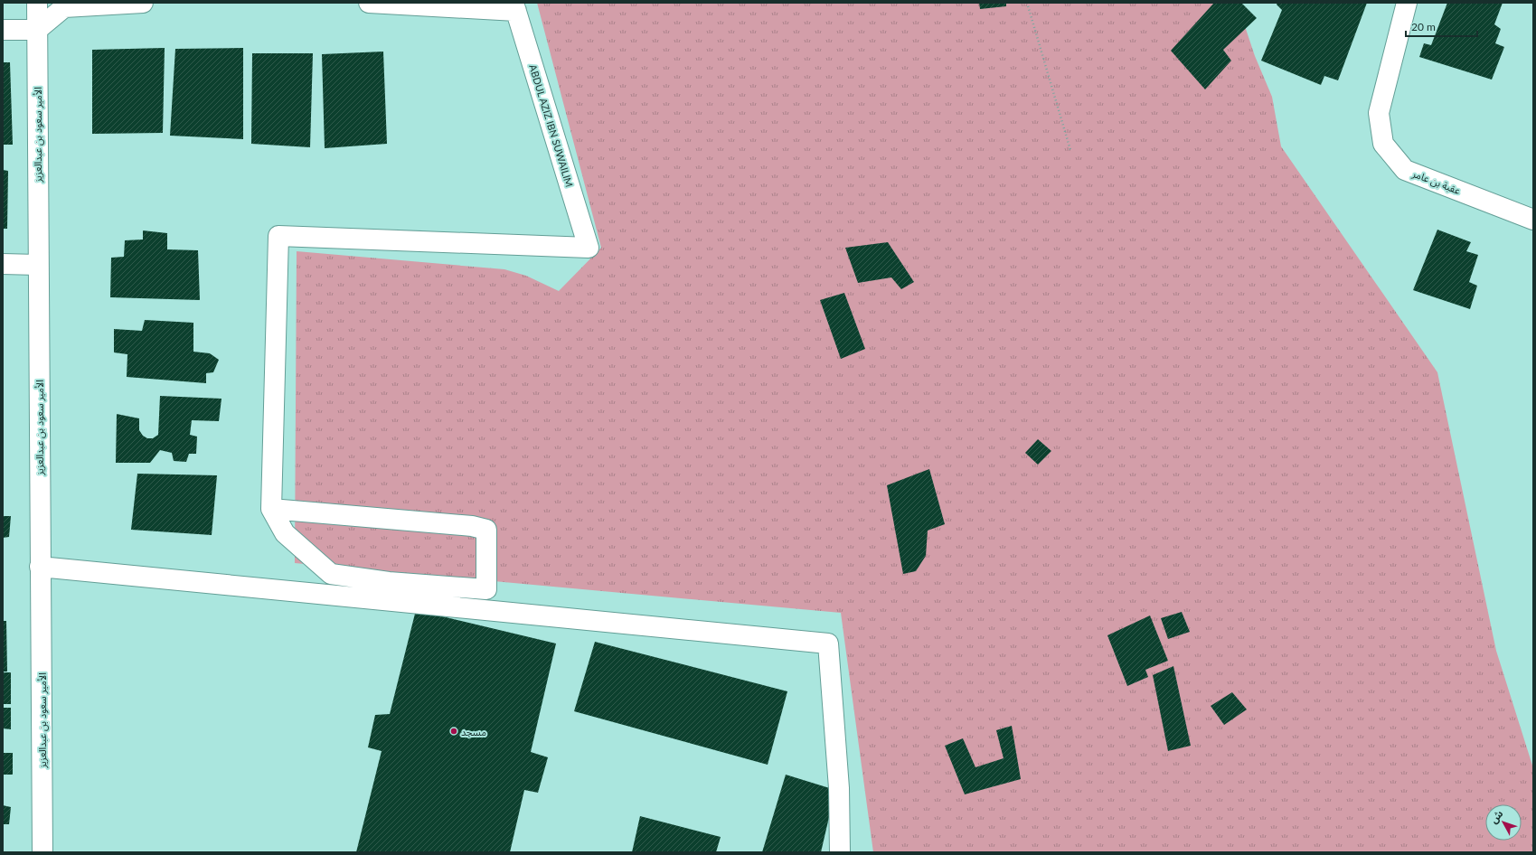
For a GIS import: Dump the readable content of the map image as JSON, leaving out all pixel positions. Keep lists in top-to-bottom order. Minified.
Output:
{"streets":{"street":["ABDUL AZIZ IBN SUWAILIM","الأمير سعود بن عبدالعزيز","عقبة بن عامر"]},"places":["مسجد"],"scale_bar":"20 m","north":"top left"}
